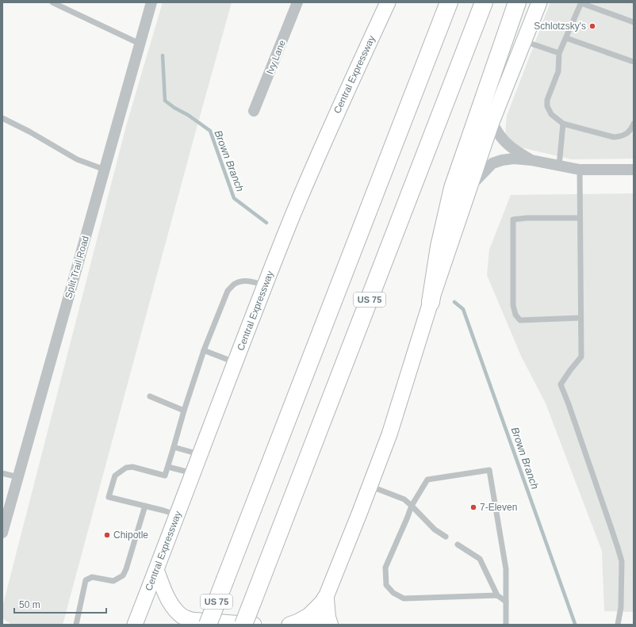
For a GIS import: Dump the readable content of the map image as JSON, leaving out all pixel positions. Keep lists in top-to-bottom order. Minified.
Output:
{"streets":{"main road":["Central Expressway","US 75"],"street":["Ivy Lane","Split Trail Road"]},"water":["Brown Branch"],"places":["Schlotzsky's","7-Eleven","Chipotle"],"scale_bar":"50 m"}
